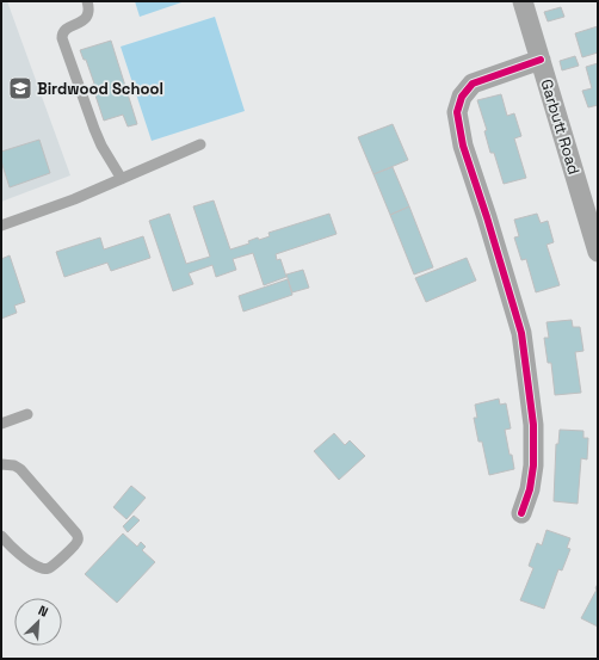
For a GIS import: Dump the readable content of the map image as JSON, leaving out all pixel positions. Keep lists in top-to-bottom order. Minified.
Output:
{"streets":{"street":["Garbutt Road"]},"places":{"school or university":["Birdwood School"]},"north":"top right"}
